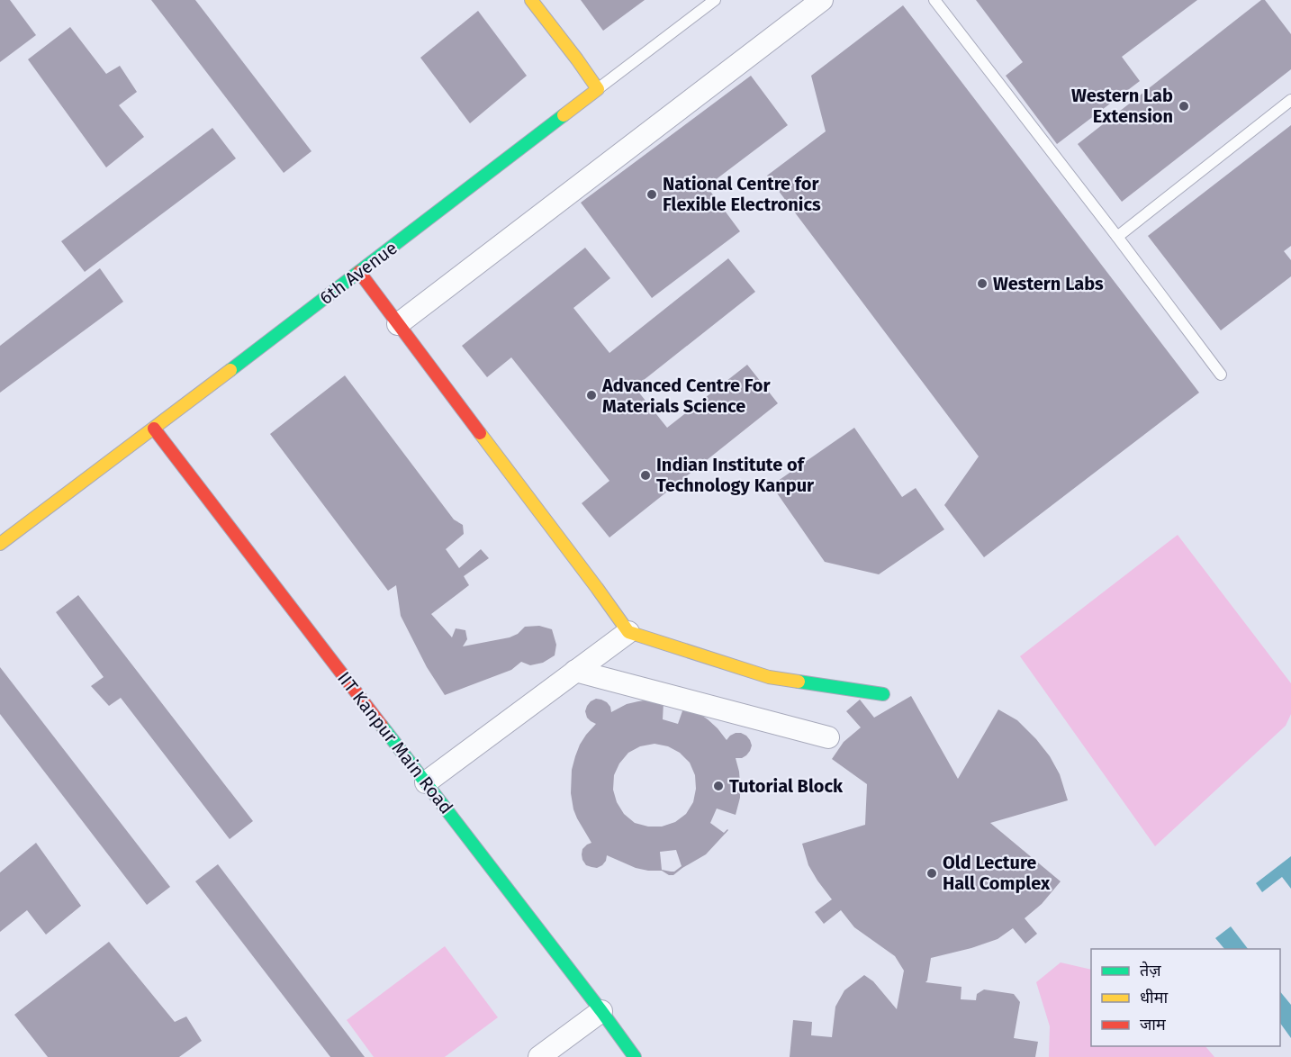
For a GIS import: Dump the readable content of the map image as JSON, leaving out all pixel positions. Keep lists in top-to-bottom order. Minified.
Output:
{"streets":{"street":["6th Avenue","IIT Kanpur Main Road"]},"crossings":[["6th Avenue","IIT Kanpur Main Road"]],"places":["Western Lab Extension","National Centre for Flexible Electronics","Western Labs","Advanced Centre For Materials Science","Indian Institute of Technology Kanpur","Tutorial Block","Old Lecture Hall Complex"],"legend":["तेज़","धीमा","जाम"]}
